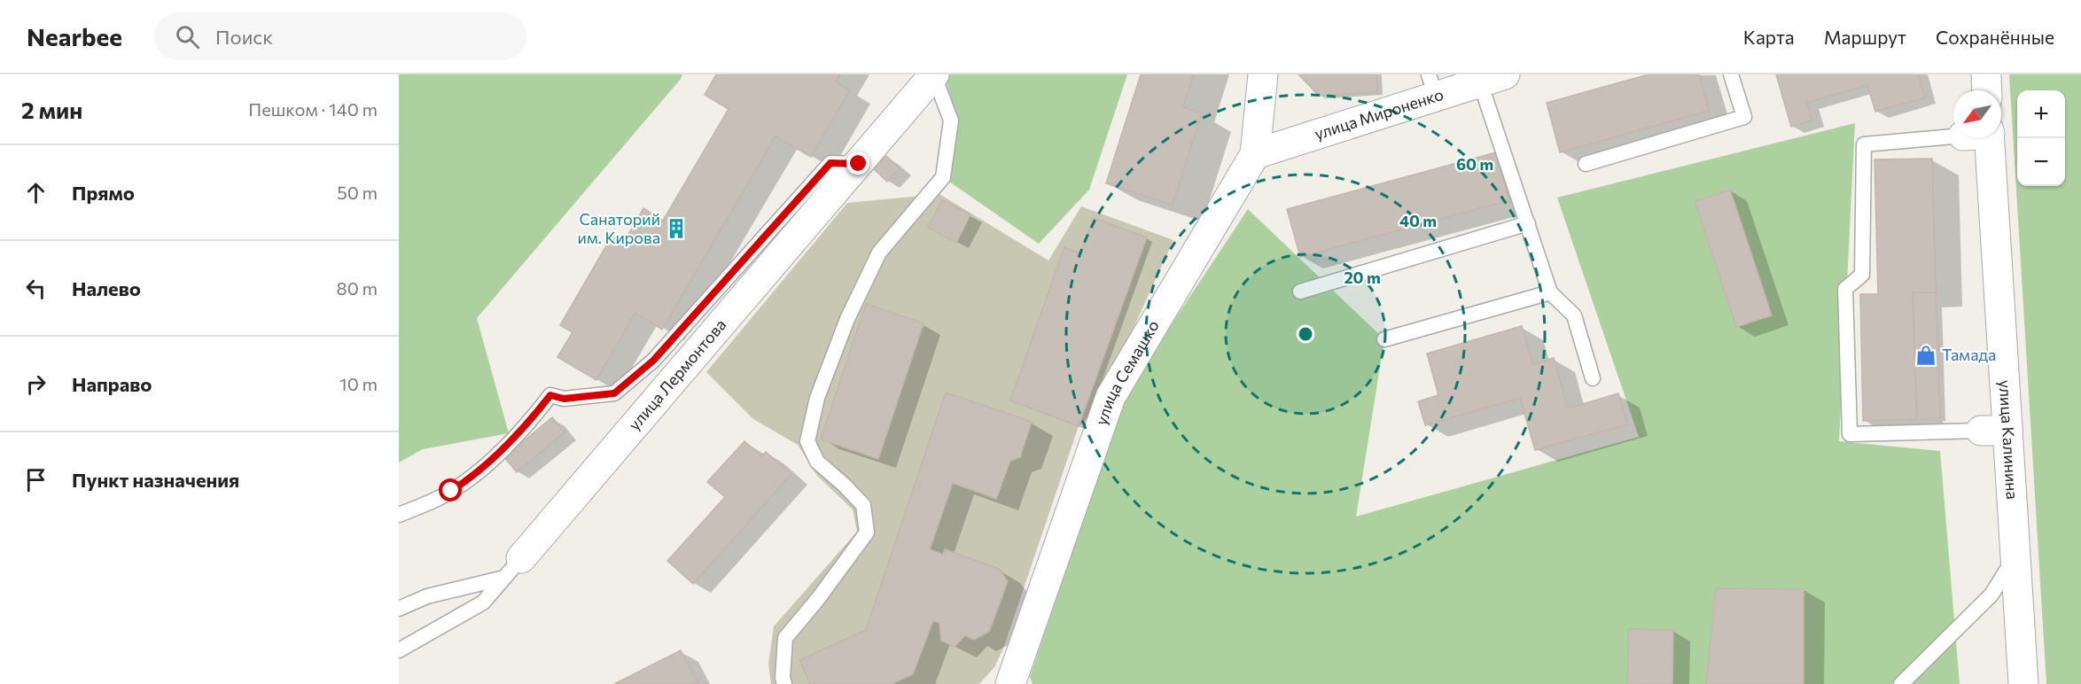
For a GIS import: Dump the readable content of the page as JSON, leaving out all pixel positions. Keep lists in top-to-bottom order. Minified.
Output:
{"streets":{"street":["улица Мироненко","улица Семашко","улица Лермонтова","улица Калинина"]},"crossings":[["улица Мироненко","улица Семашко"]],"places":{"building":["Санаторий им. Кирова"],"shop":["Тамада"]},"north":"bottom left","page":{"header":"Nearbee","search":"Поиск","nav":["Карта","Маршрут","Сохранённые"],"heading":["2 мин","Пешком · 140 m"],"map_buttons":["+","−"],"list":[["Прямо","50 m"],["Налево","80 m"],["Направо","10 m"],"Пункт назначения"]},"rings":["60 m","40 m","20 m"]}
